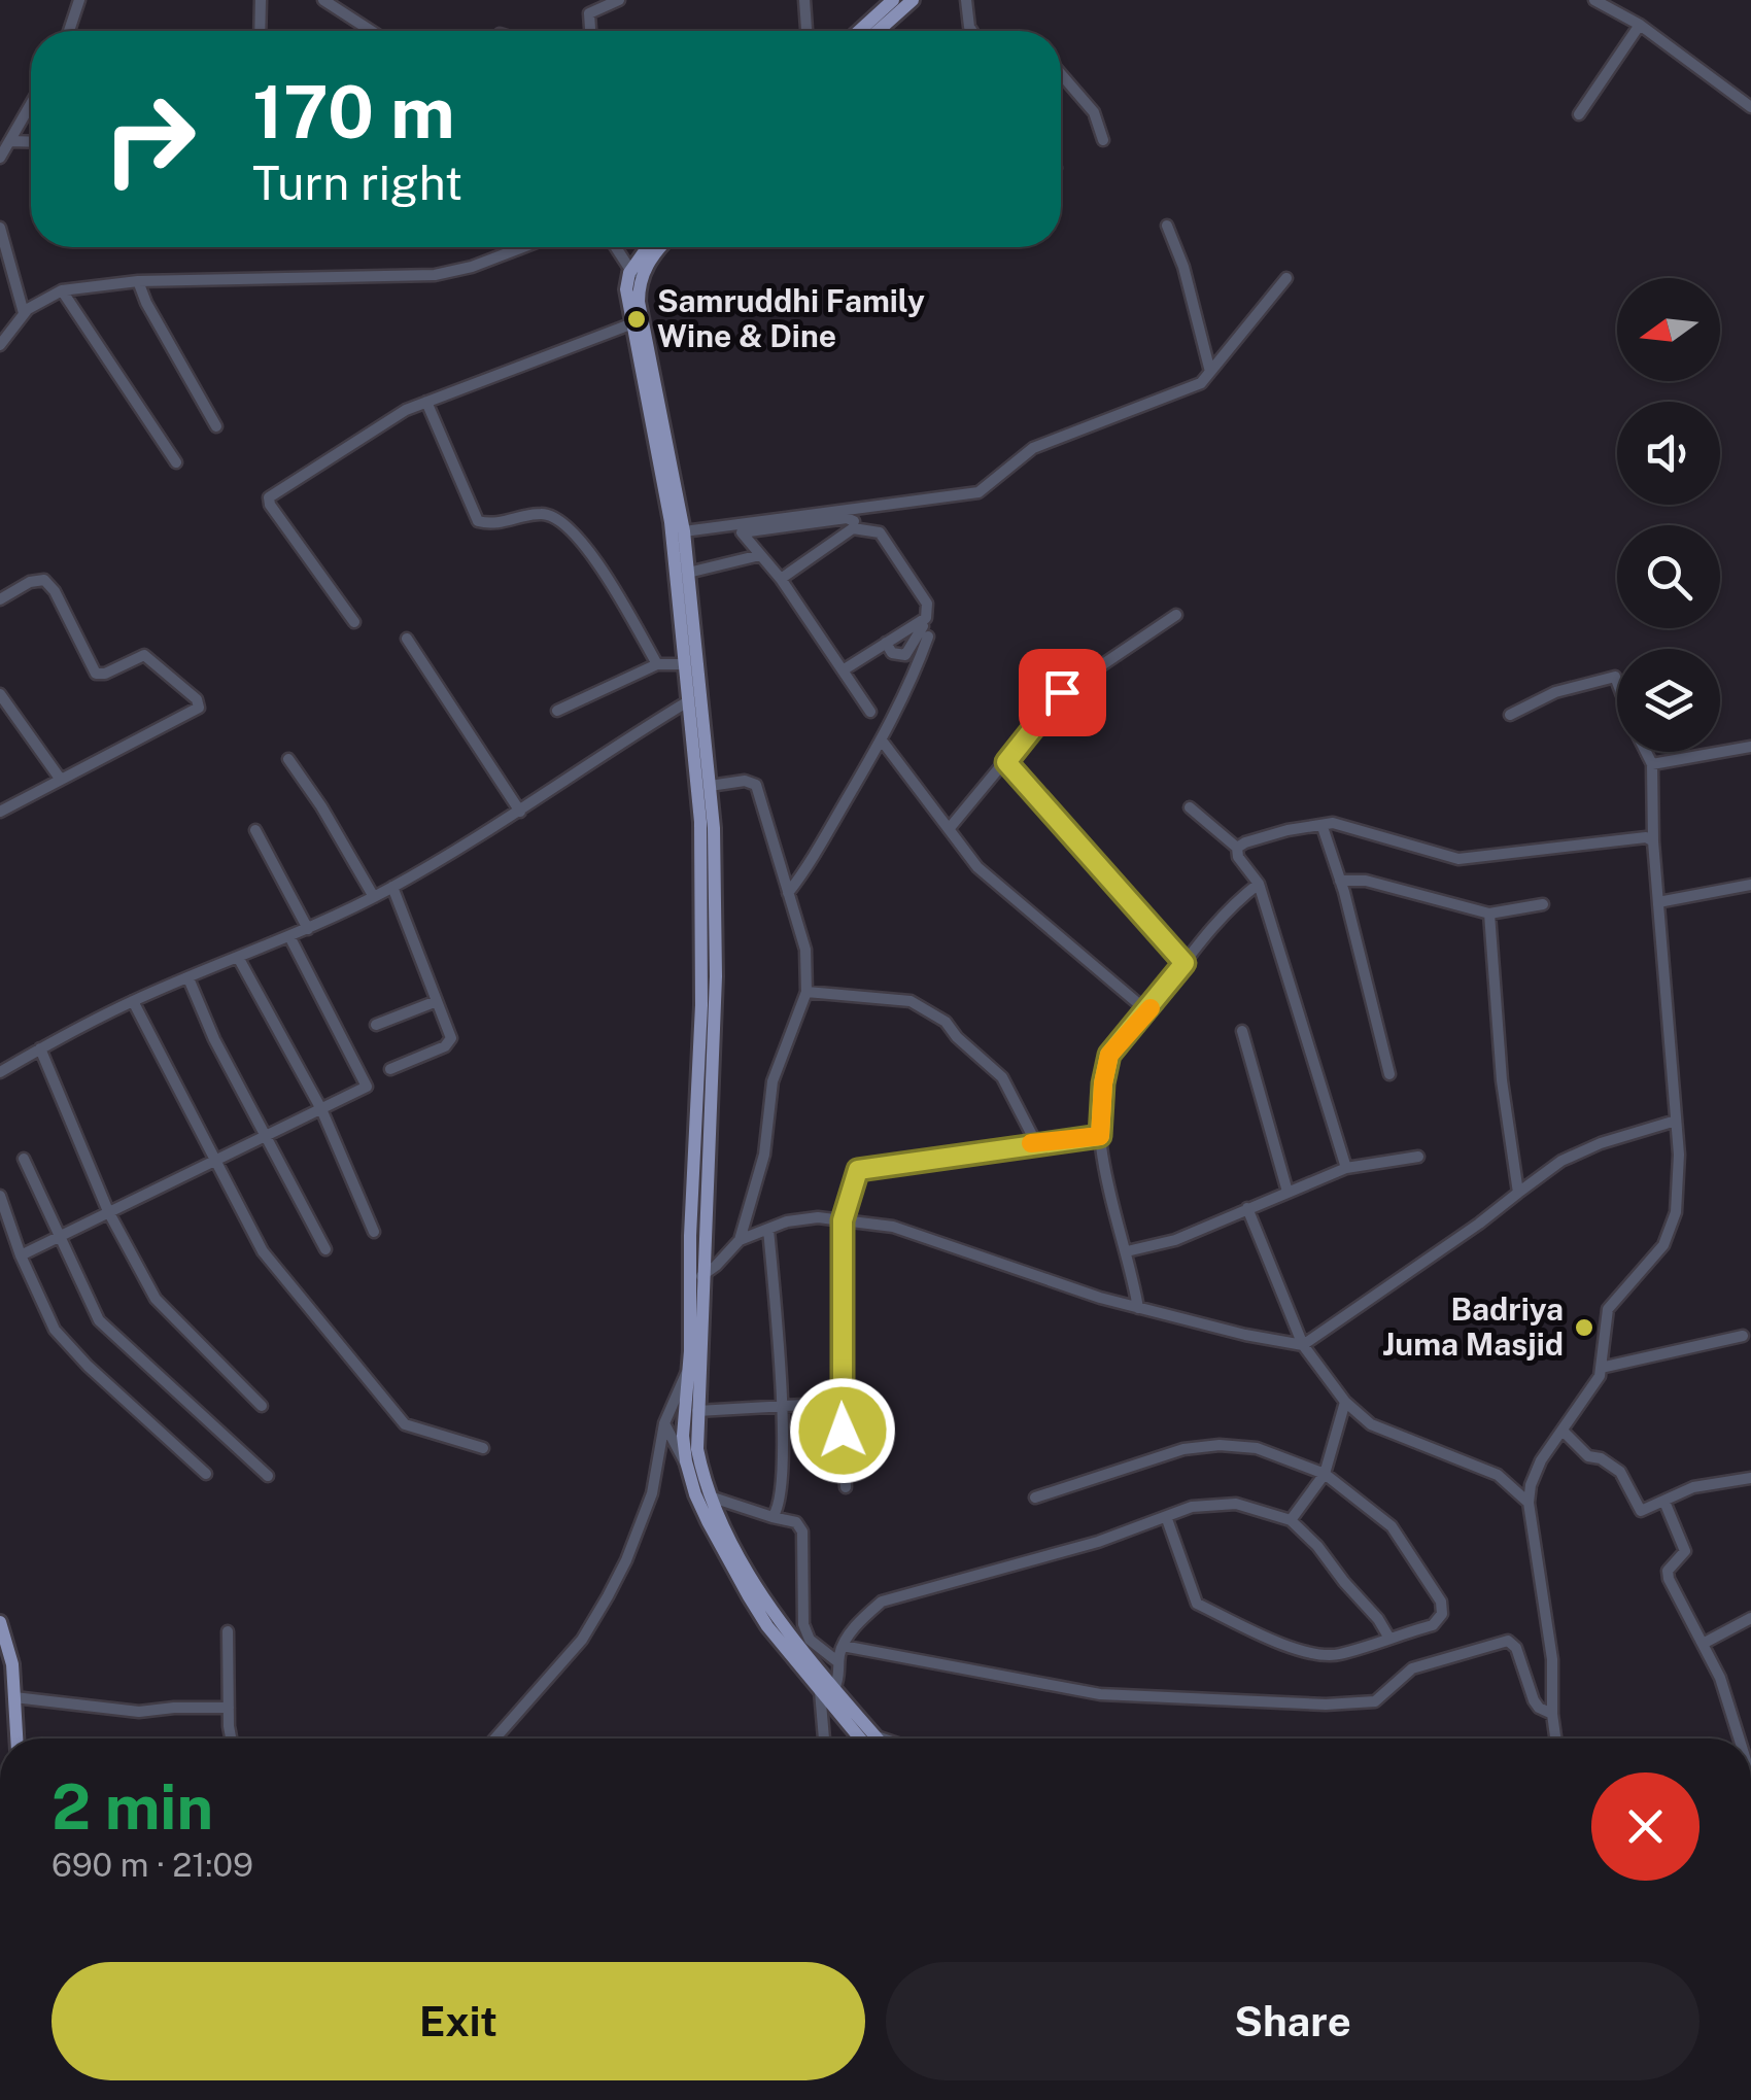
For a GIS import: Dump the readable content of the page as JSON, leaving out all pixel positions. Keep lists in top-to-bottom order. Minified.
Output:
{"places":["Samruddhi Family Wine & Dine","Badriya Juma Masjid"],"north":"left","page":{"turn":["170 m","Turn right"],"heading":["2 min","690 m · 21:09"],"buttons":["Exit","Share"]}}
